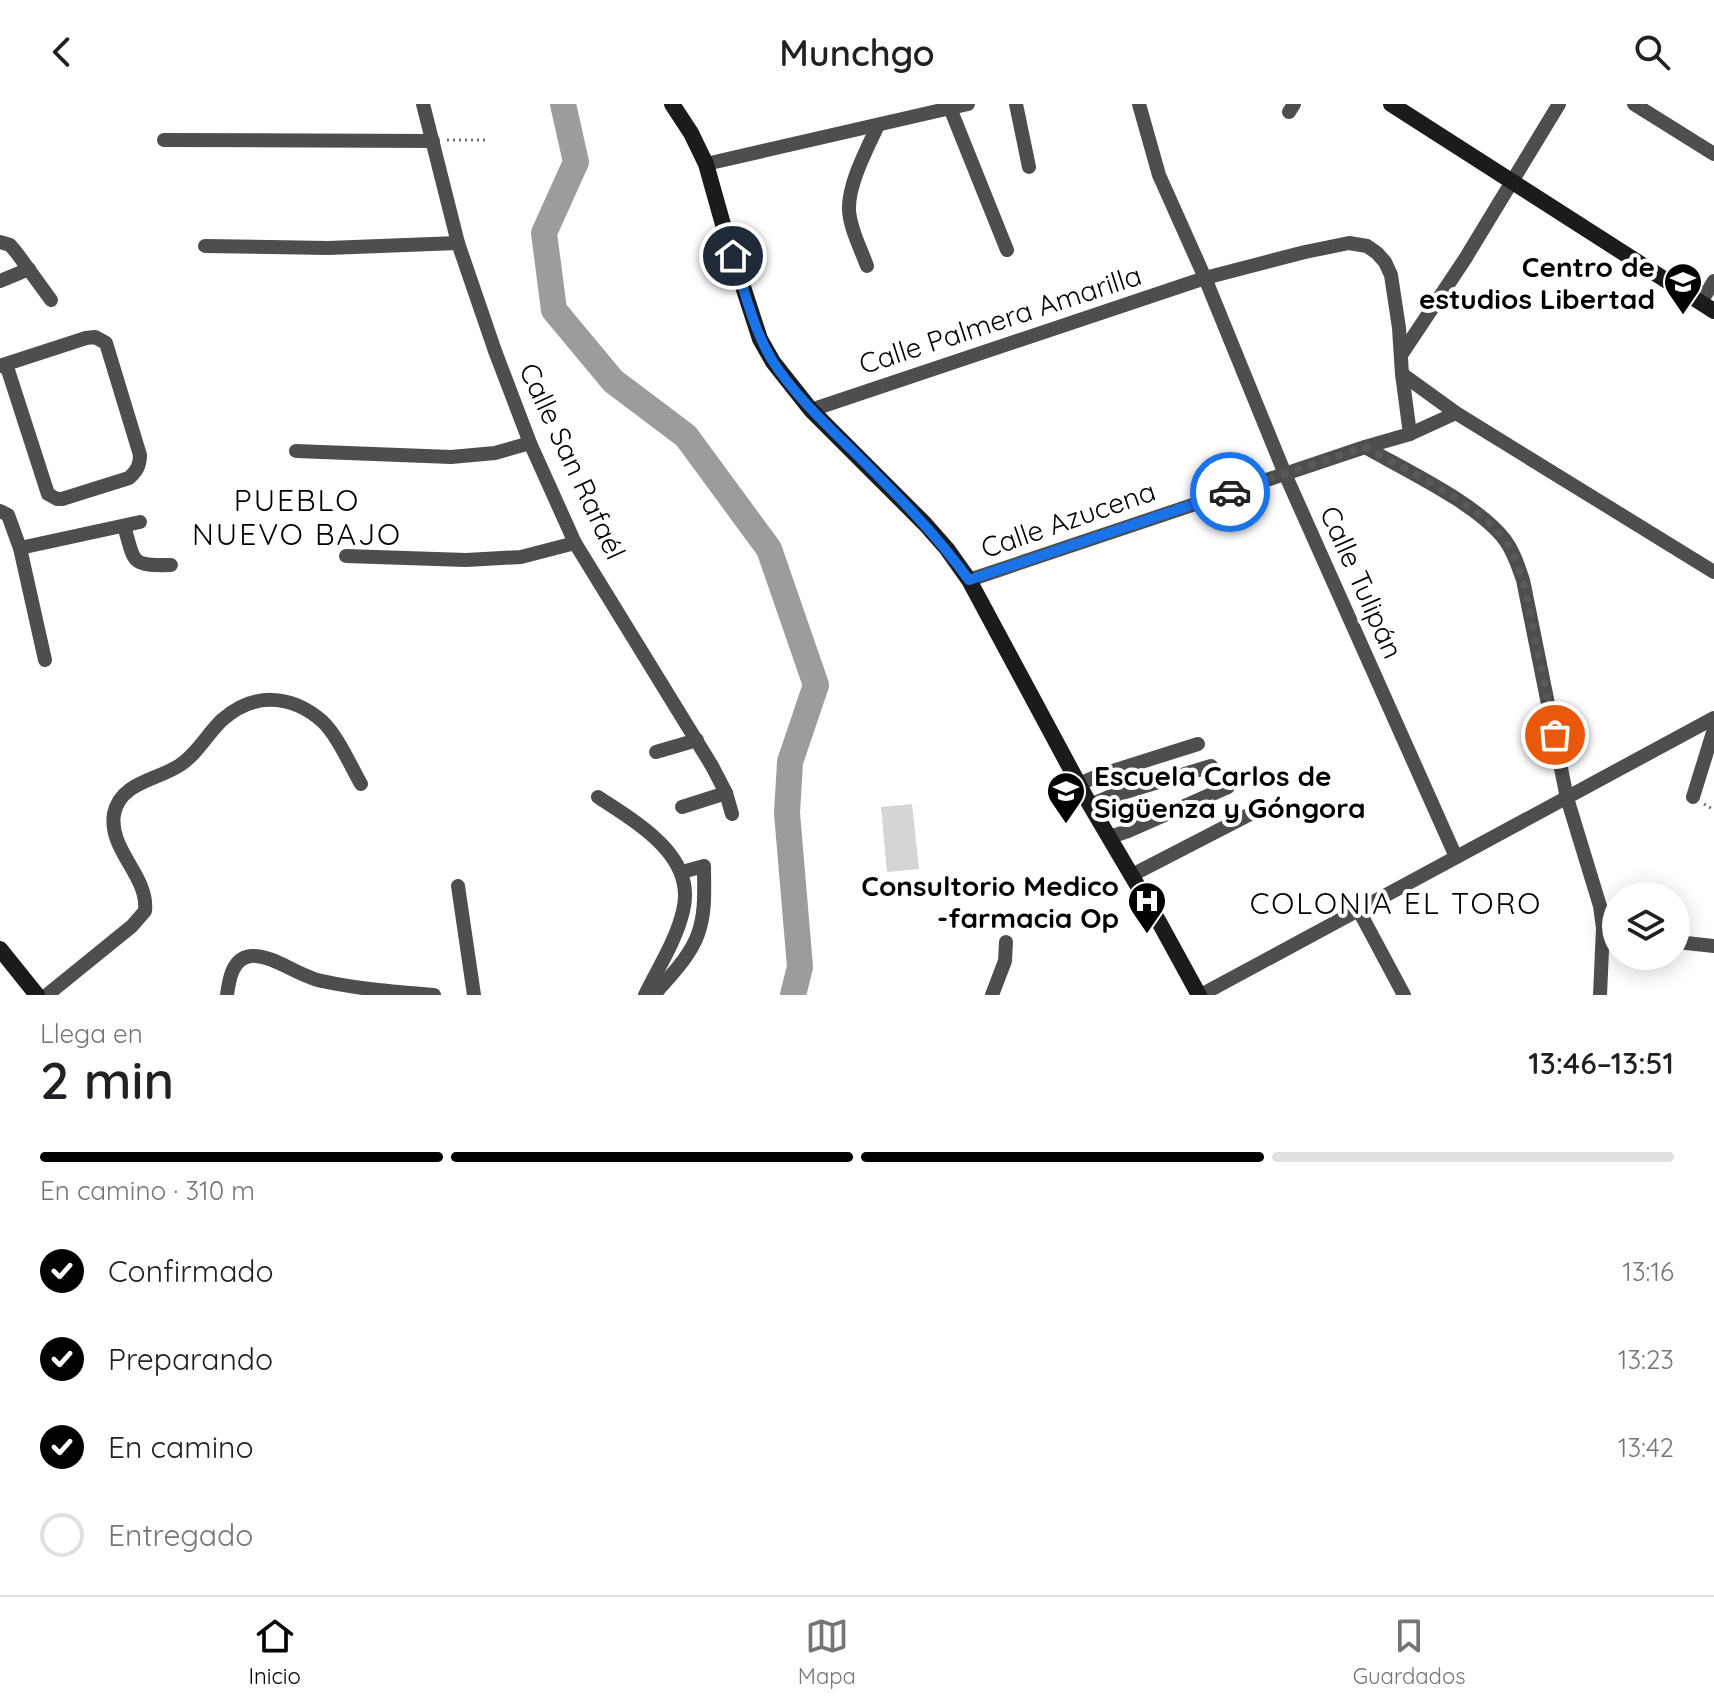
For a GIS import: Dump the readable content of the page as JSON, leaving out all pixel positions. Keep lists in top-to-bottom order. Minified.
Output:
{"streets":{"street":["Calle Palmera Amarilla","Calle San Rafaél","Calle Azucena","Calle Tulipán"]},"crossings":[["Calle Palmera Amarilla","Calle Azucena"],["Calle Palmera Amarilla","Calle Tulipán"],["Calle Azucena","Calle Tulipán"]],"districts":["PUEBLO NUEVO BAJO","COLONIA EL TORO"],"places":{"school or university":["Centro de estudios Libertad","Escuela Carlos de Sigüenza y Góngora"],"hospital":["Consultorio Medico -farmacia Op"]},"page":{"header":"Munchgo","heading":["2 min","Llega en","13:46–13:51"],"bar":"En camino · 310 m","list":[["Confirmado","13:16"],["Preparando","13:23"],["En camino","13:42"],"Entregado"],"tabs":["Inicio","Mapa","Guardados"]}}
